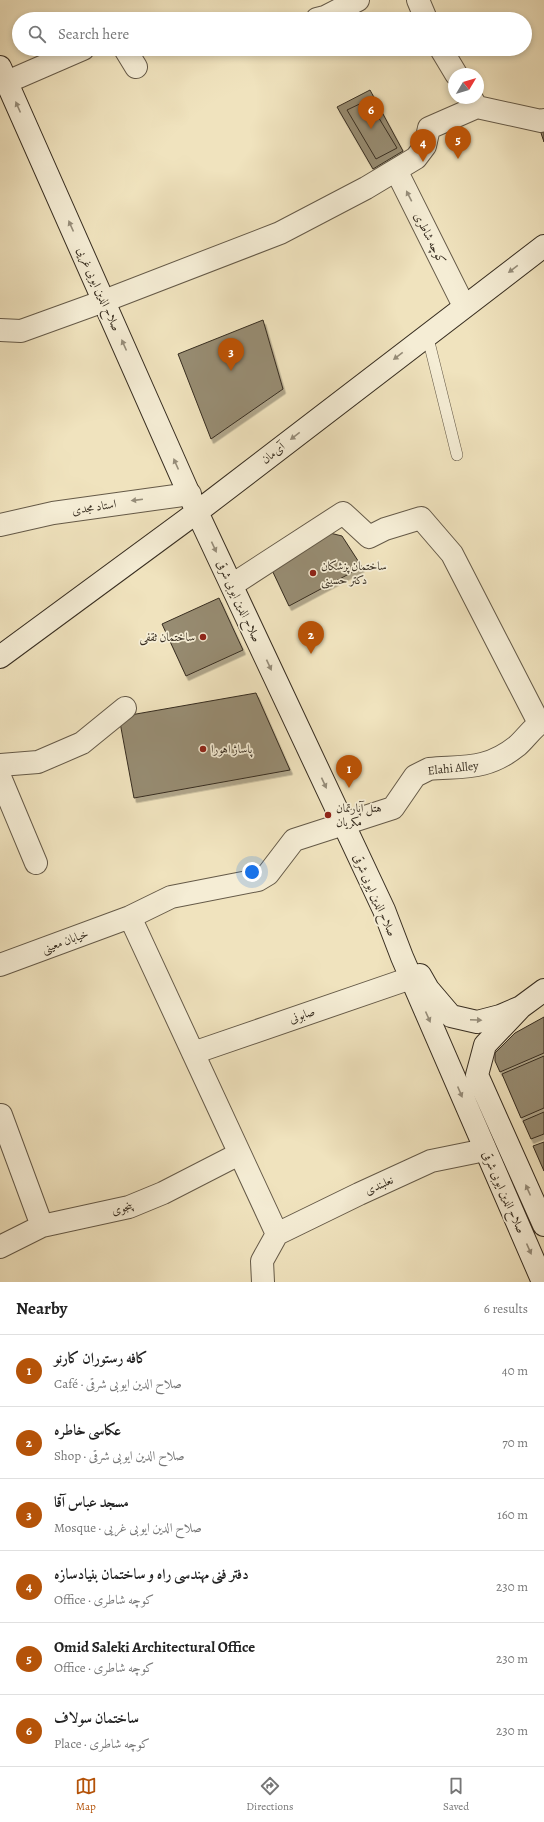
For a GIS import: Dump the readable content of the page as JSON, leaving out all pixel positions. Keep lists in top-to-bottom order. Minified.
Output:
{"streets":{"street":["کوچه شاطری","صلاح الدین ایوبی غریی","آی‌مان","استاد مجدی","صلاح الدین ایوبی شرقی","Elahi Alley","خیابان معینی","صابونی","نعلبندی","پنجوی"]},"crossings":[["کوچه شاطری","آی‌مان"],["صلاح الدین ایوبی غریی","آی‌مان"],["صلاح الدین ایوبی غریی","استاد مجدی"],["صلاح الدین ایوبی غریی","صلاح الدین ایوبی شرقی"],["آی‌مان","استاد مجدی"],["آی‌مان","صلاح الدین ایوبی شرقی"],["استاد مجدی","صلاح الدین ایوبی شرقی"],["صلاح الدین ایوبی شرقی","Elahi Alley"],["صلاح الدین ایوبی شرقی","صابونی"],["صلاح الدین ایوبی شرقی","نعلبندی"],["Elahi Alley","خیابان معینی"]],"one_way":["کوچه شاطری","صلاح الدین ایوبی غریی"],"places":["ساختمان پزشکان دکتر حسینی","ساختمان ثقفی","پاساژ اهورا","هتل آپارتمان مکریان"],"north":"top right","page":{"search":"Search here","pins":["6","5","4","3","2","1"],"heading":["Nearby","6 results"],"list":[{"mark":"1","name":"کافه رستوران کارنو","note":"Café · صلاح الدین ایوبی شرقی","value":"40 m"},{"mark":"2","name":"عکاسی خاطره","note":"Shop · صلاح الدین ایوبی شرقی","value":"70 m"},{"mark":"3","name":"مسجد عباس آقا","note":"Mosque · صلاح الدین ایوبی غریی","value":"160 m"},{"mark":"4","name":"دفتر فنی مهندسی راه و ساختمان بنیادسازه","note":"Office · کوچه شاطری","value":"230 m"},{"mark":"5","name":"Omid Saleki Architectural Office","note":"Office · کوچه شاطری","value":"230 m"},{"mark":"6","name":"ساختمان سولاف","note":"Place · کوچه شاطری","value":"230 m"}],"nav":["Map","Directions","Saved"]}}
